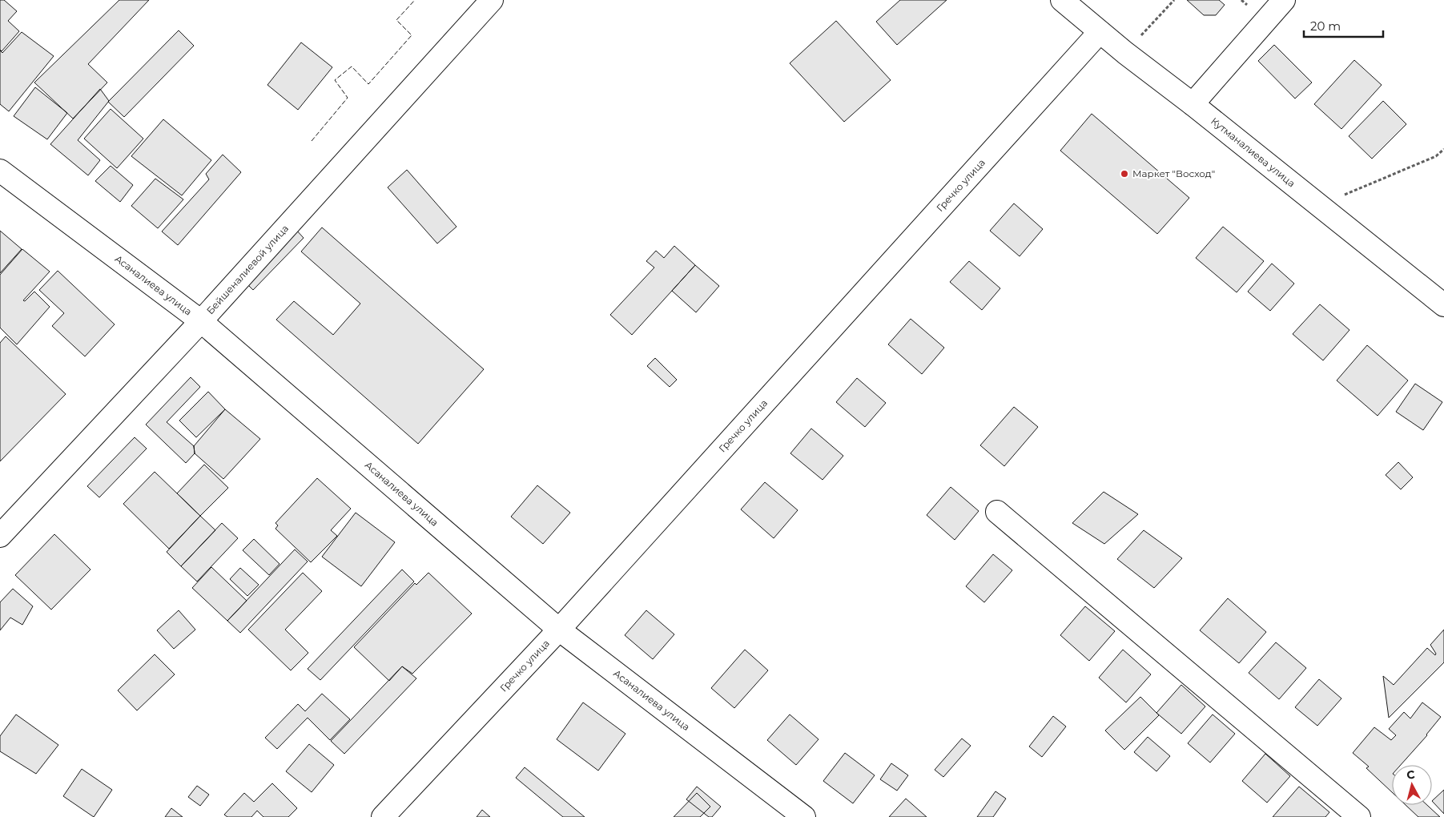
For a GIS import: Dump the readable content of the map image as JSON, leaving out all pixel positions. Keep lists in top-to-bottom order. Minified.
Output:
{"streets":{"street":["Кутманалиева улица","Гречко улица","Бейшеналиевой улица","Асаналиева улица"]},"crossings":[["Кутманалиева улица","Гречко улица"],["Гречко улица","Асаналиева улица"],["Бейшеналиевой улица","Асаналиева улица"]],"places":["Маркет \"Восход\""],"scale_bar":"20 m","north":"top"}
